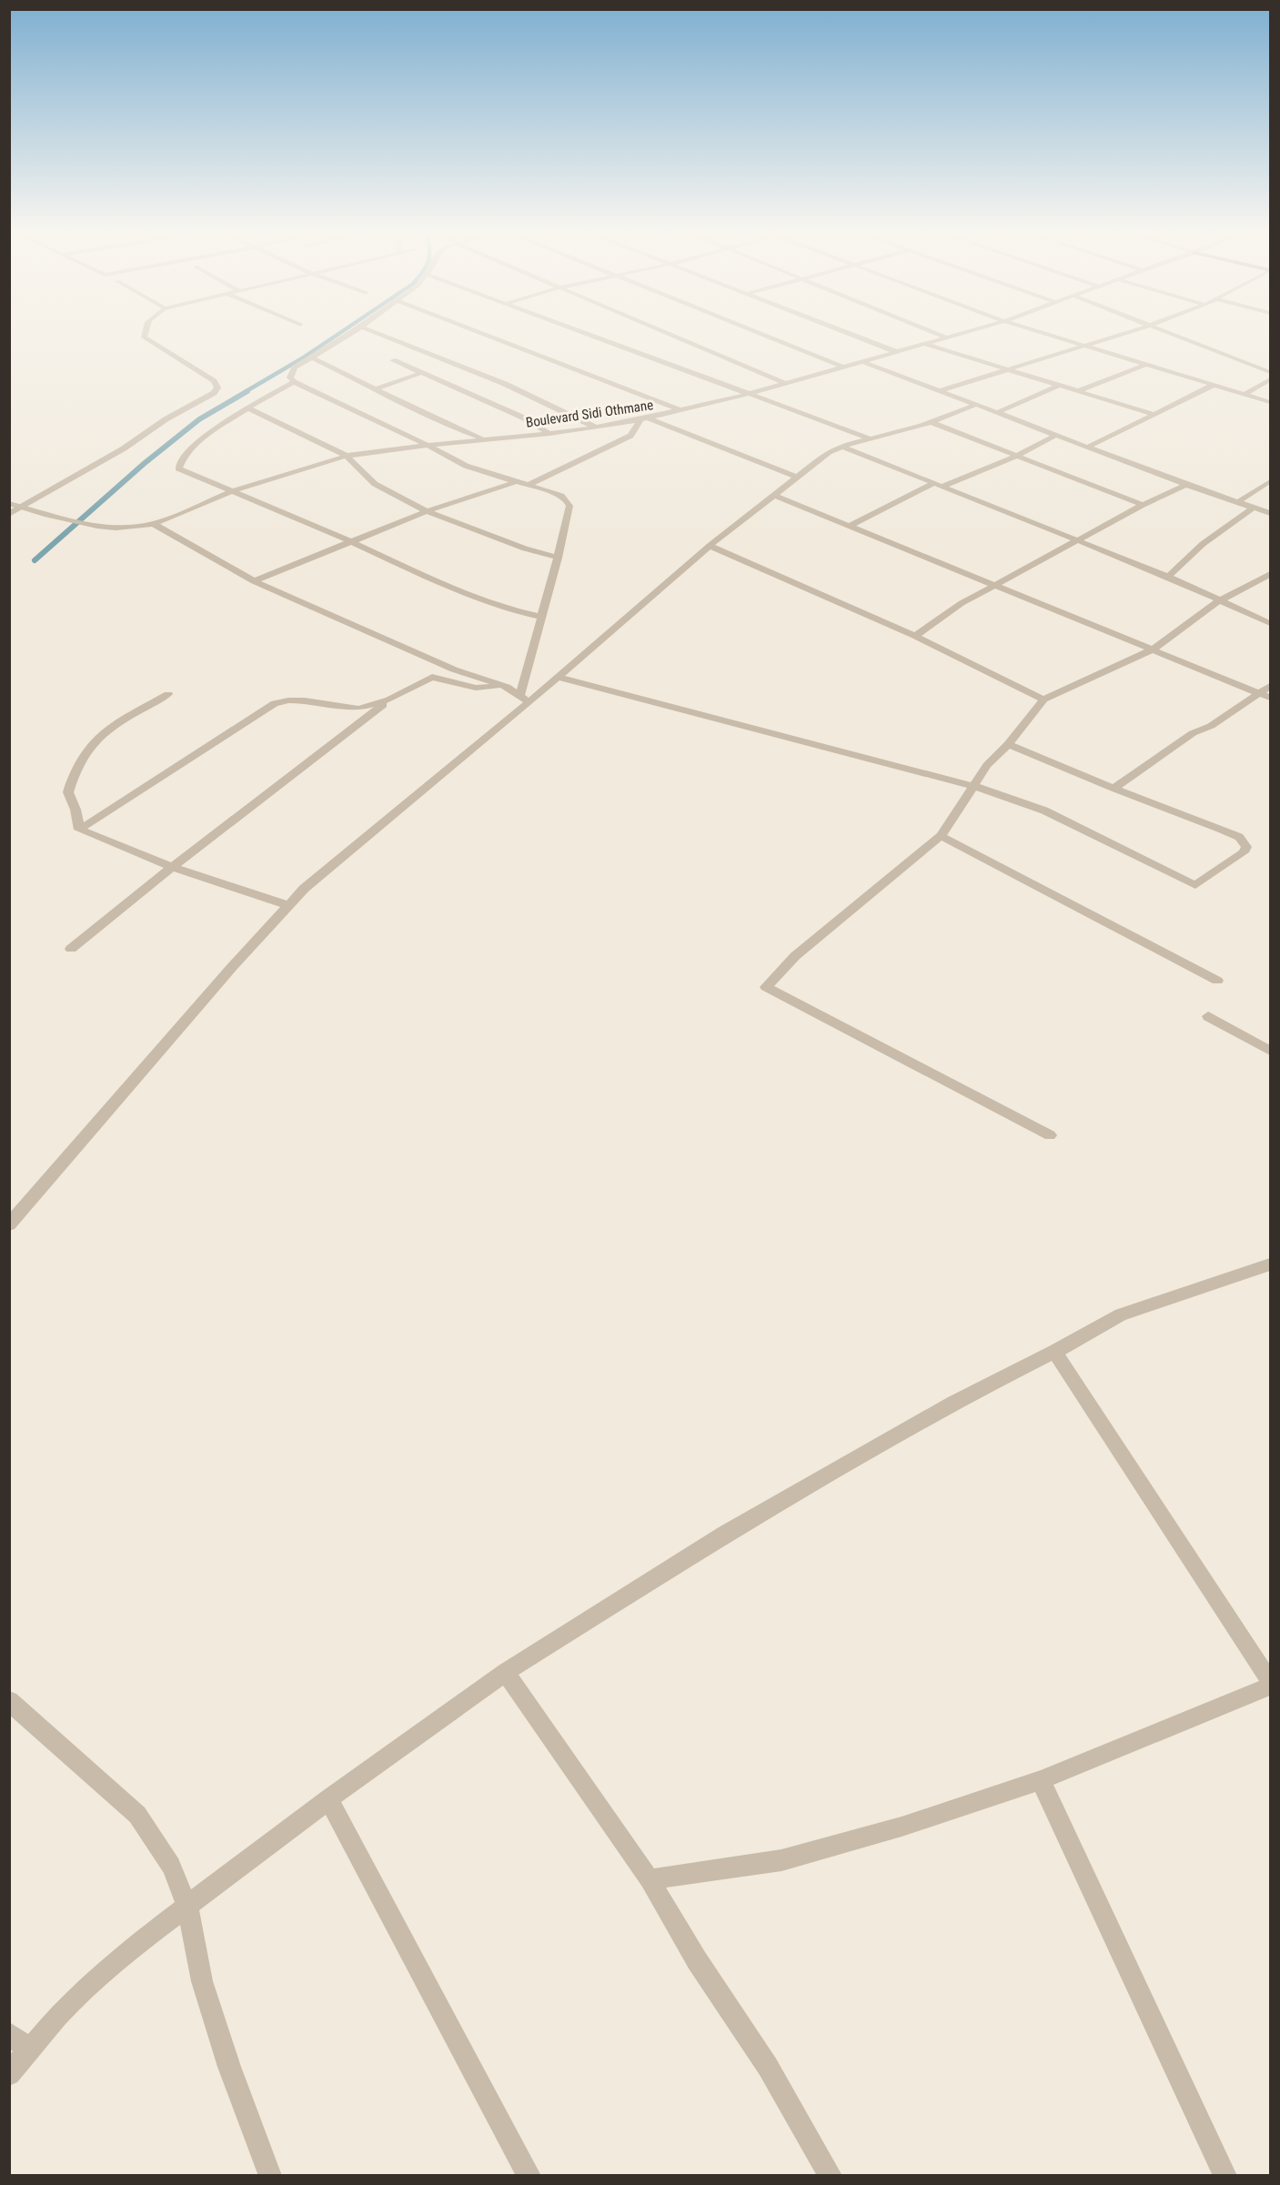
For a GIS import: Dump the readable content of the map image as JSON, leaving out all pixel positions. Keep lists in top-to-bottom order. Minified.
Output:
{"streets":{"street":["Boulevard Sidi Othmane"]}}
